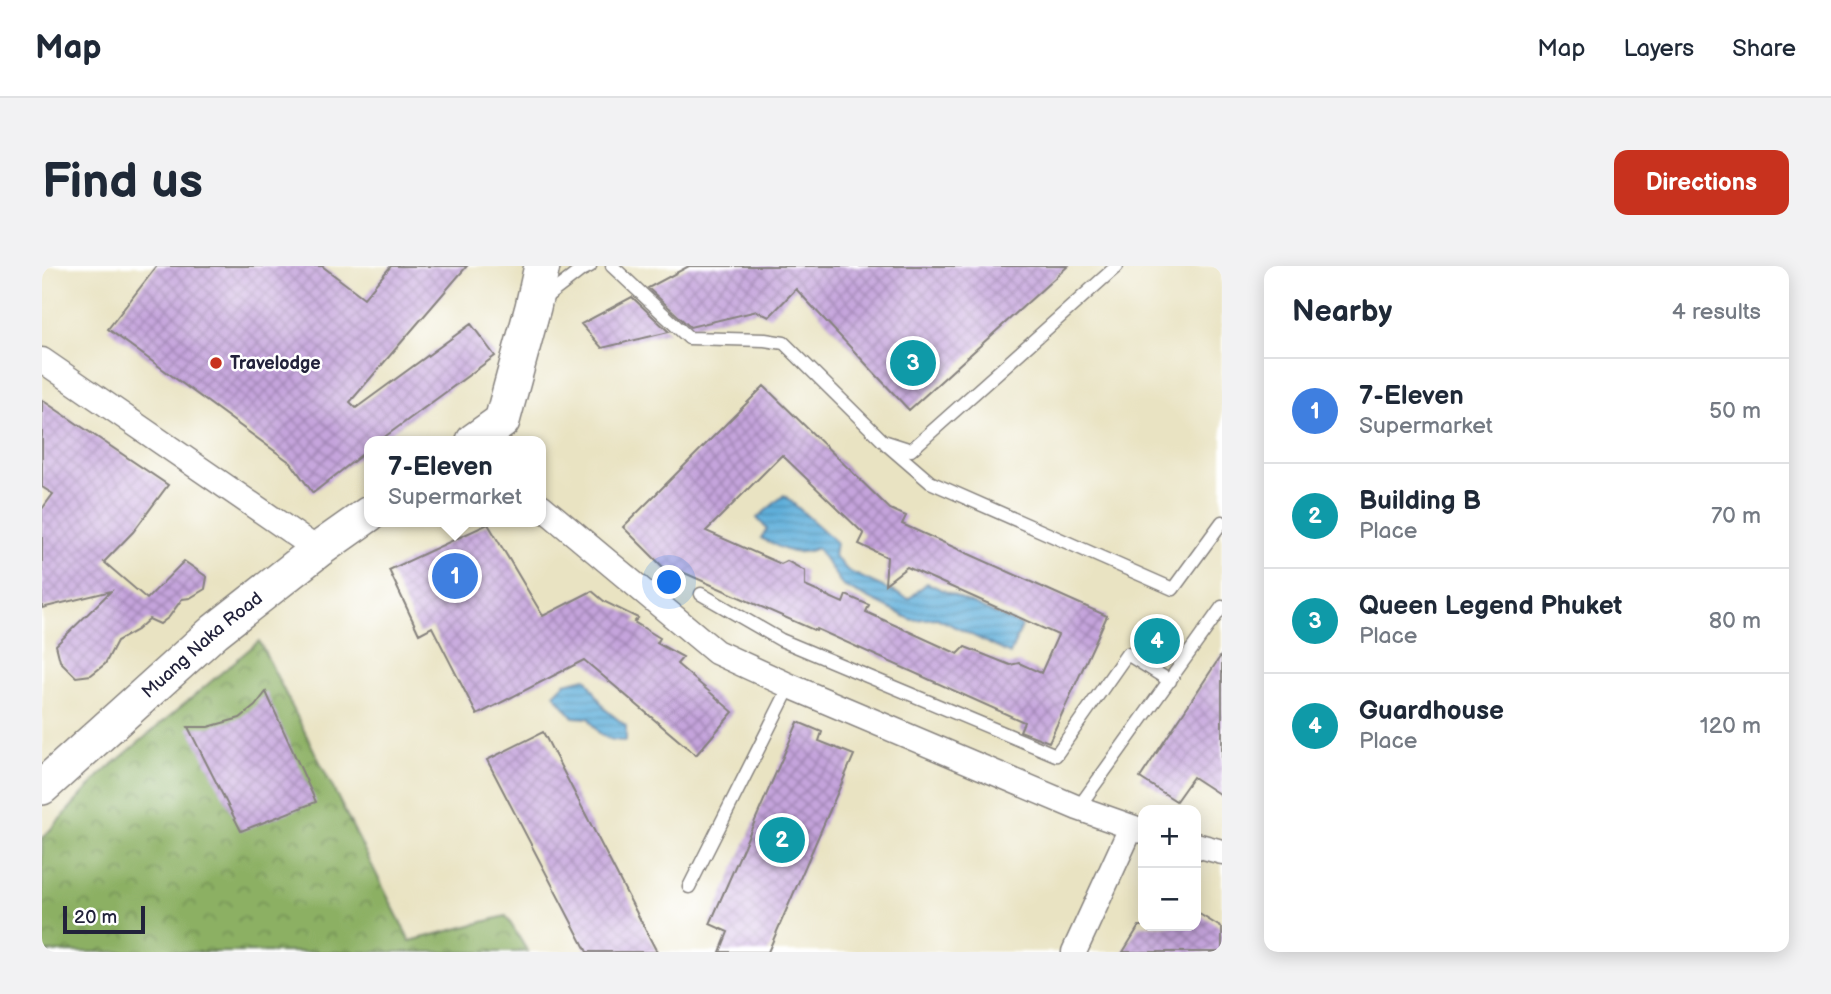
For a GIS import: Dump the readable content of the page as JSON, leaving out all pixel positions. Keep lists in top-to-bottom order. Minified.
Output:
{"streets":{"street":["Muang Naka Road"]},"places":["Travelodge"],"scale_bar":"20 m","page":{"header":"Map","nav":["Map","Layers","Share"],"buttons":"Directions","title":"Find us","heading":["Nearby","4 results"],"pins":["3","1","4","2"],"list":[{"mark":"1","name":"7-Eleven","note":"Supermarket","value":"50 m"},{"mark":"2","name":"Building B","note":"Place","value":"70 m"},{"mark":"3","name":"Queen Legend Phuket","note":"Place","value":"80 m"},{"mark":"4","name":"Guardhouse","note":"Place","value":"120 m"}],"popup":["7-Eleven","Supermarket"],"map_buttons":["+","−"],"scale":"20 m"}}
